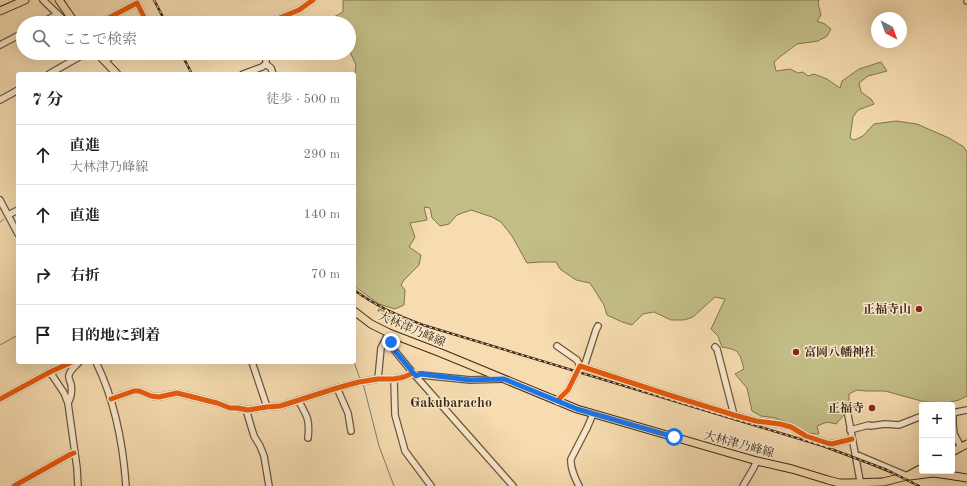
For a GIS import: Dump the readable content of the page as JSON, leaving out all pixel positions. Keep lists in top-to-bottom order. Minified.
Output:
{"streets":{"main road":["大林津乃峰線"]},"districts":["Gakubaracho"],"places":["正福寺山","富岡八幡神社","正福寺"],"north":"bottom right","page":{"search":"ここで検索","heading":["7 分","徒歩 · 500 m"],"list":[["直進","大林津乃峰線","290 m"],["直進","140 m"],["右折","70 m"],"目的地に到着"],"map_buttons":["+","−"]}}
